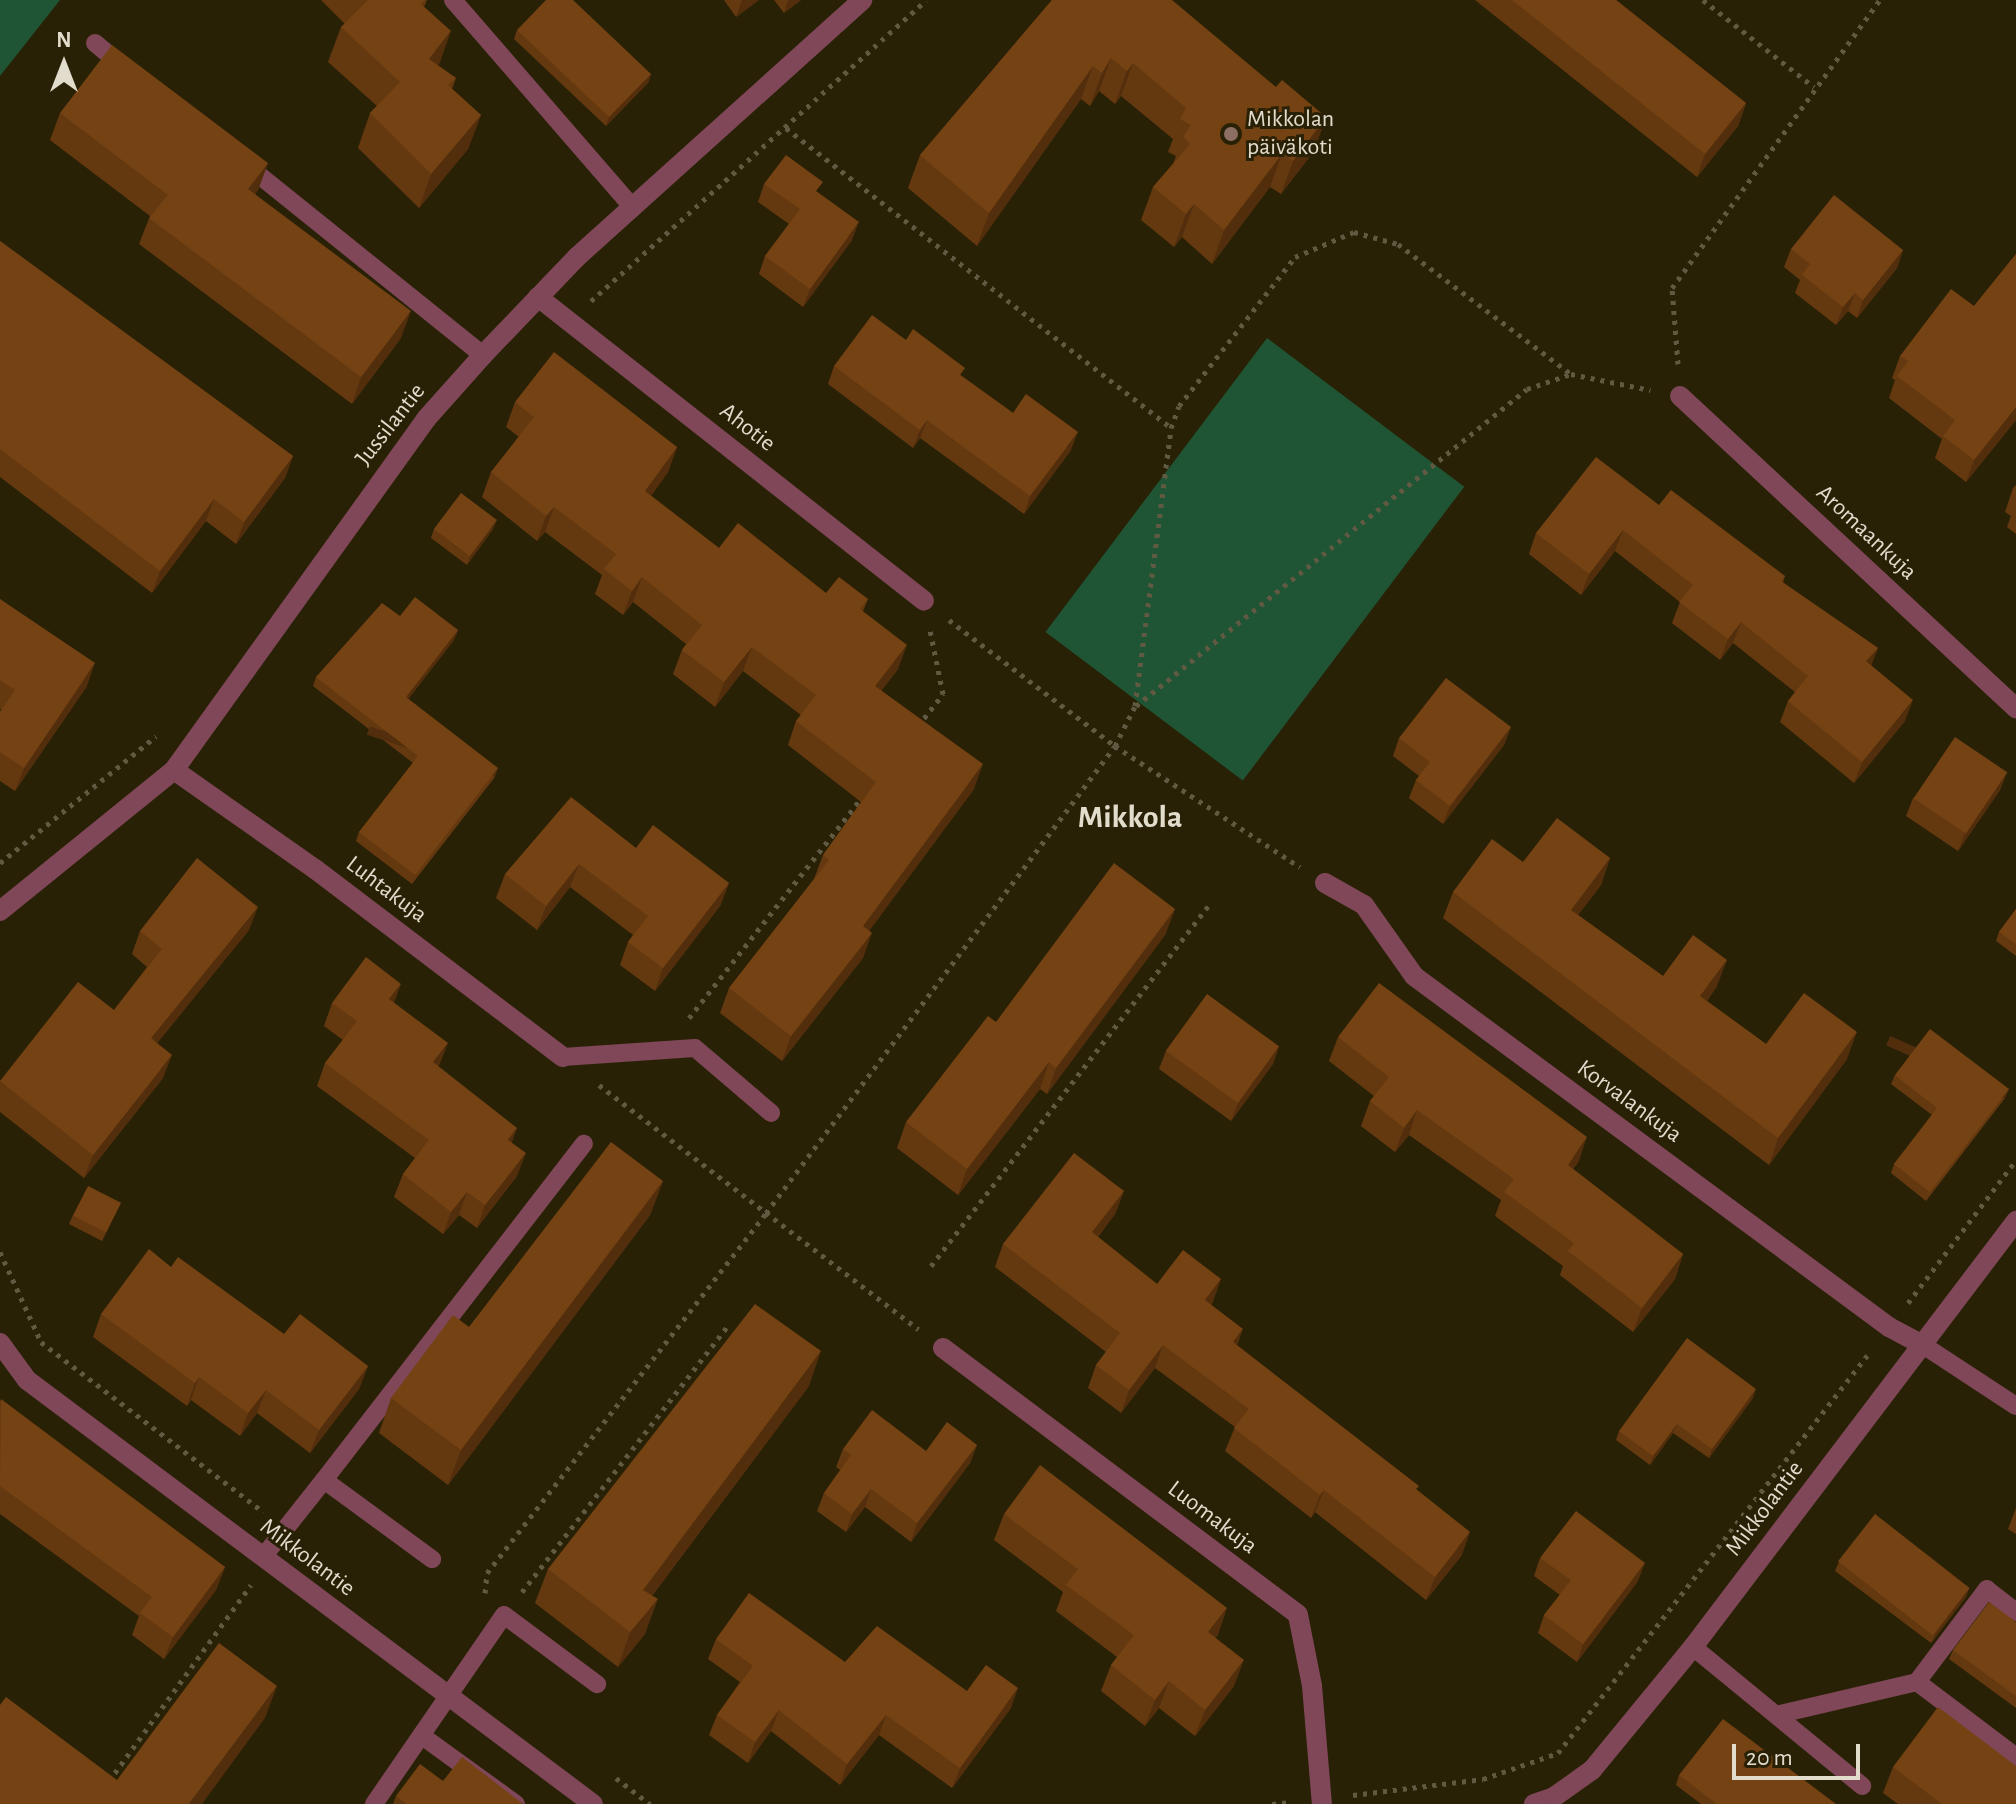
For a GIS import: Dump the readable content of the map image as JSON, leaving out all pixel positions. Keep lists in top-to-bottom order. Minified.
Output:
{"streets":{"street":["Jussilantie","Ahotie","Aromaankuja","Luhtakuja","Korvalankuja","Mikkolantie","Luomakuja"]},"crossings":[["Jussilantie","Ahotie"],["Jussilantie","Luhtakuja"],["Korvalankuja","Mikkolantie"]],"districts":["Mikkola"],"places":["Mikkolan päiväkoti"],"scale_bar":"20 m","north":"top"}
